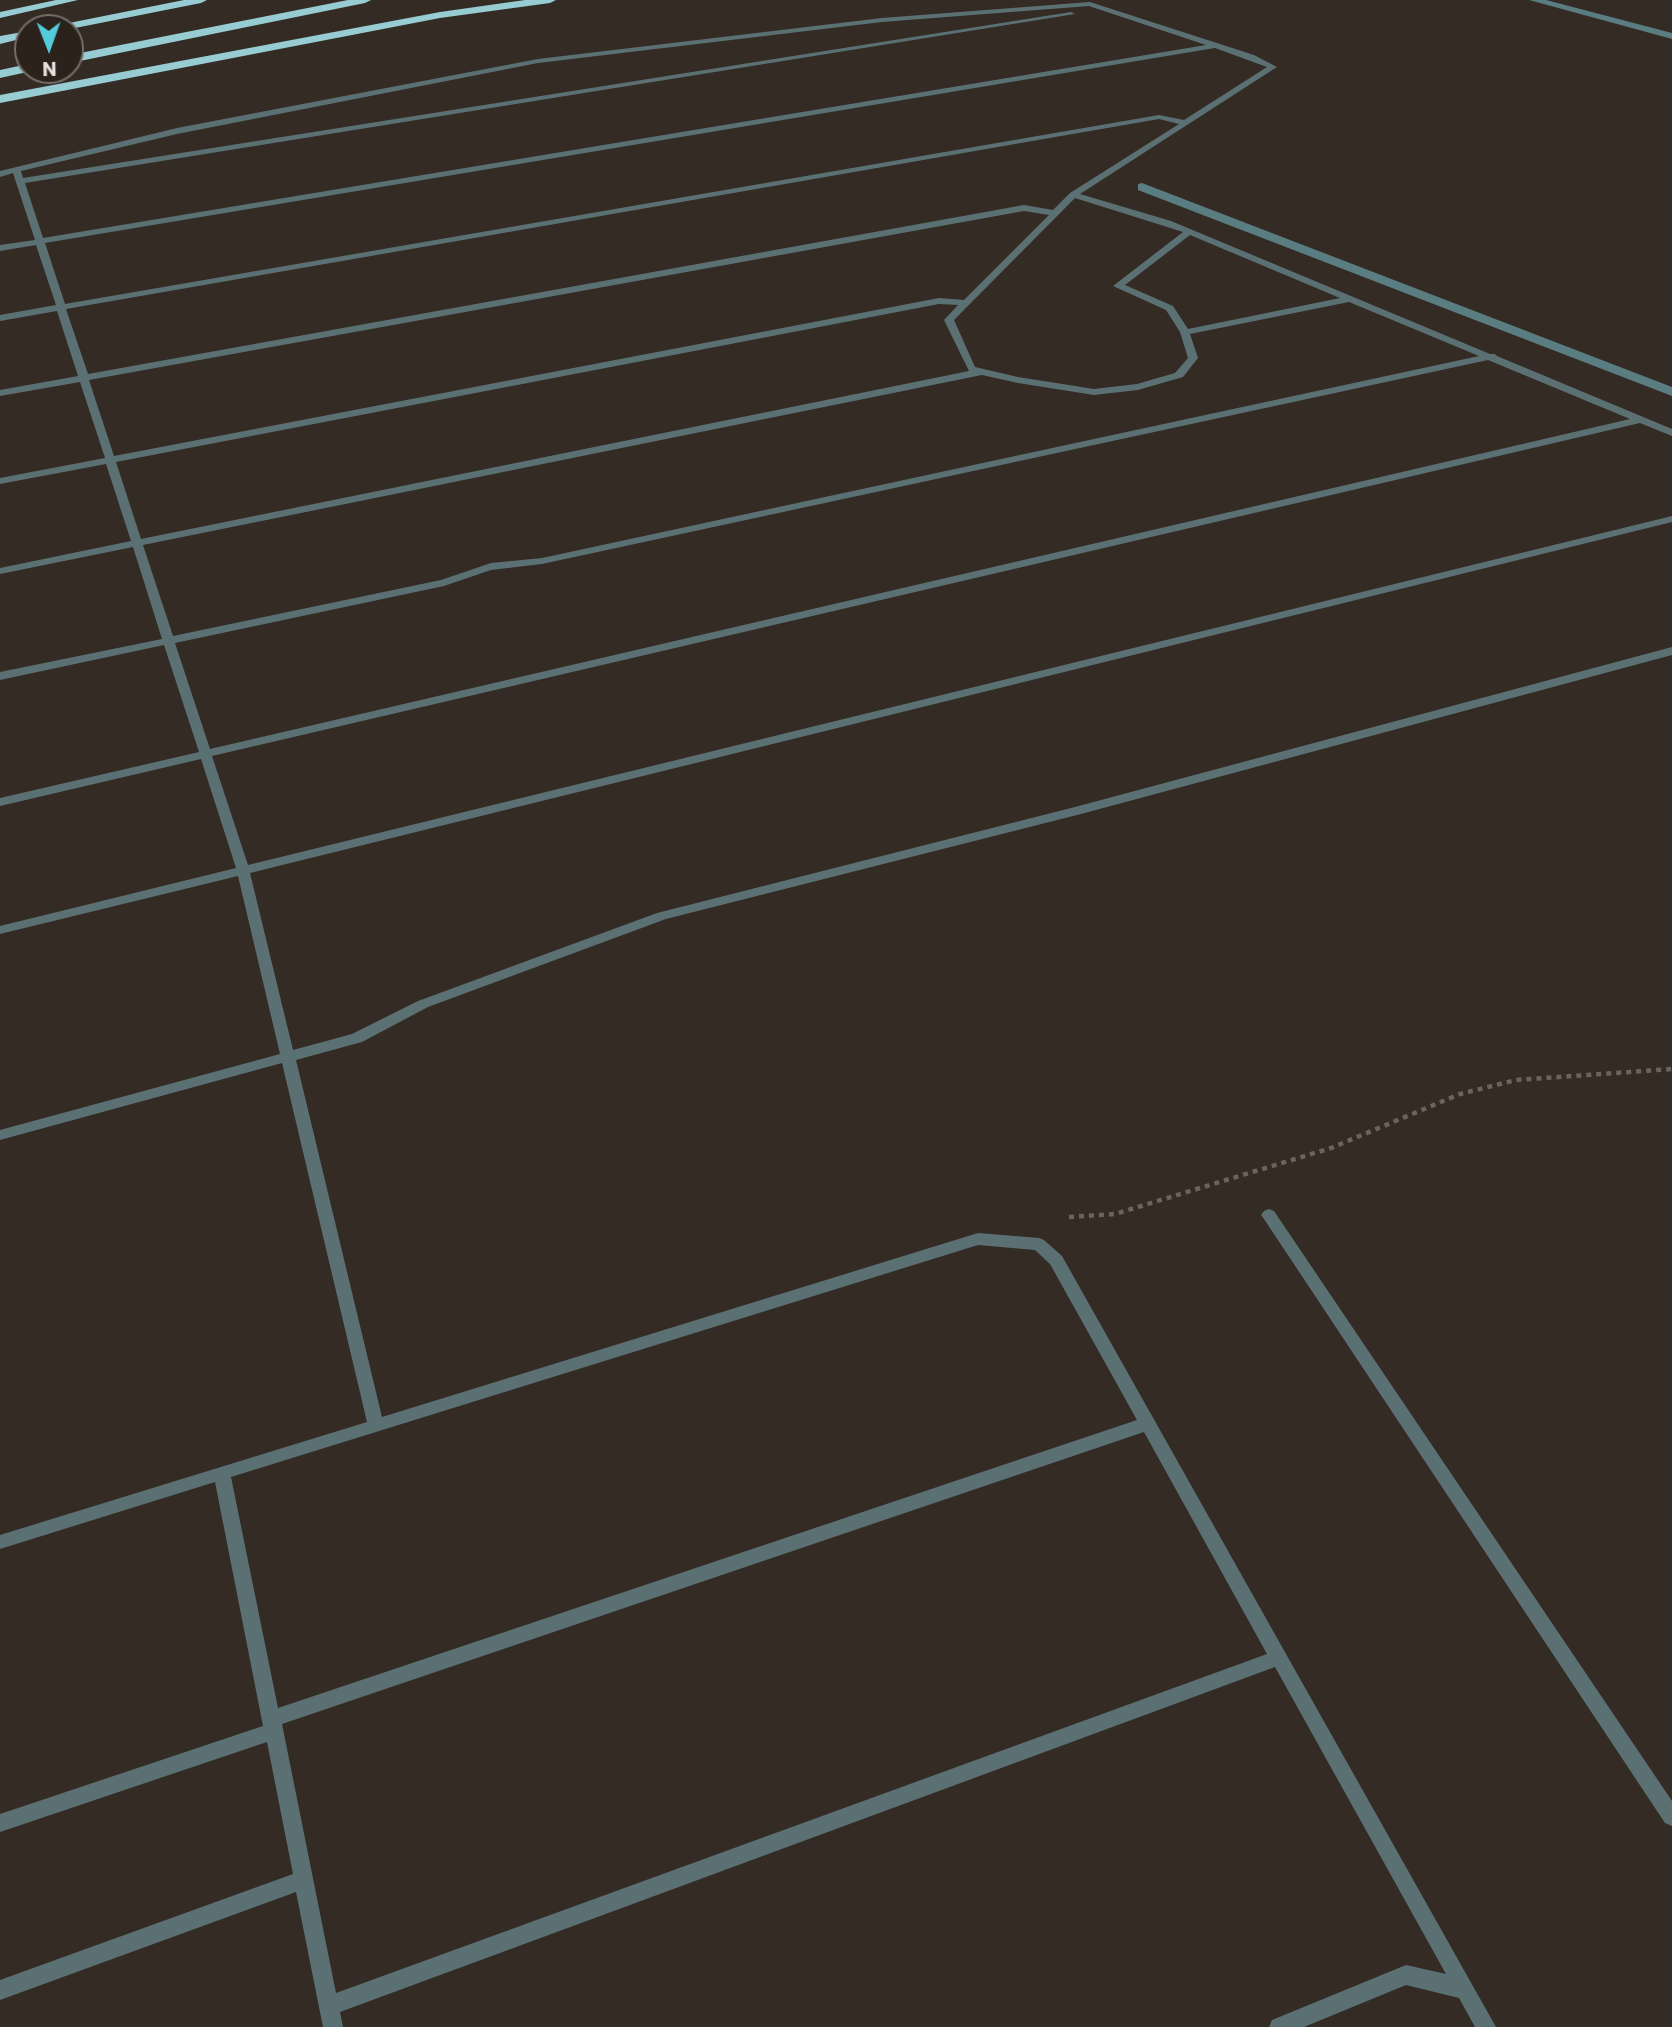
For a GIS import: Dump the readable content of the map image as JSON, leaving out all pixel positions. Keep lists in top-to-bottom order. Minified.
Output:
{"north":"bottom"}
